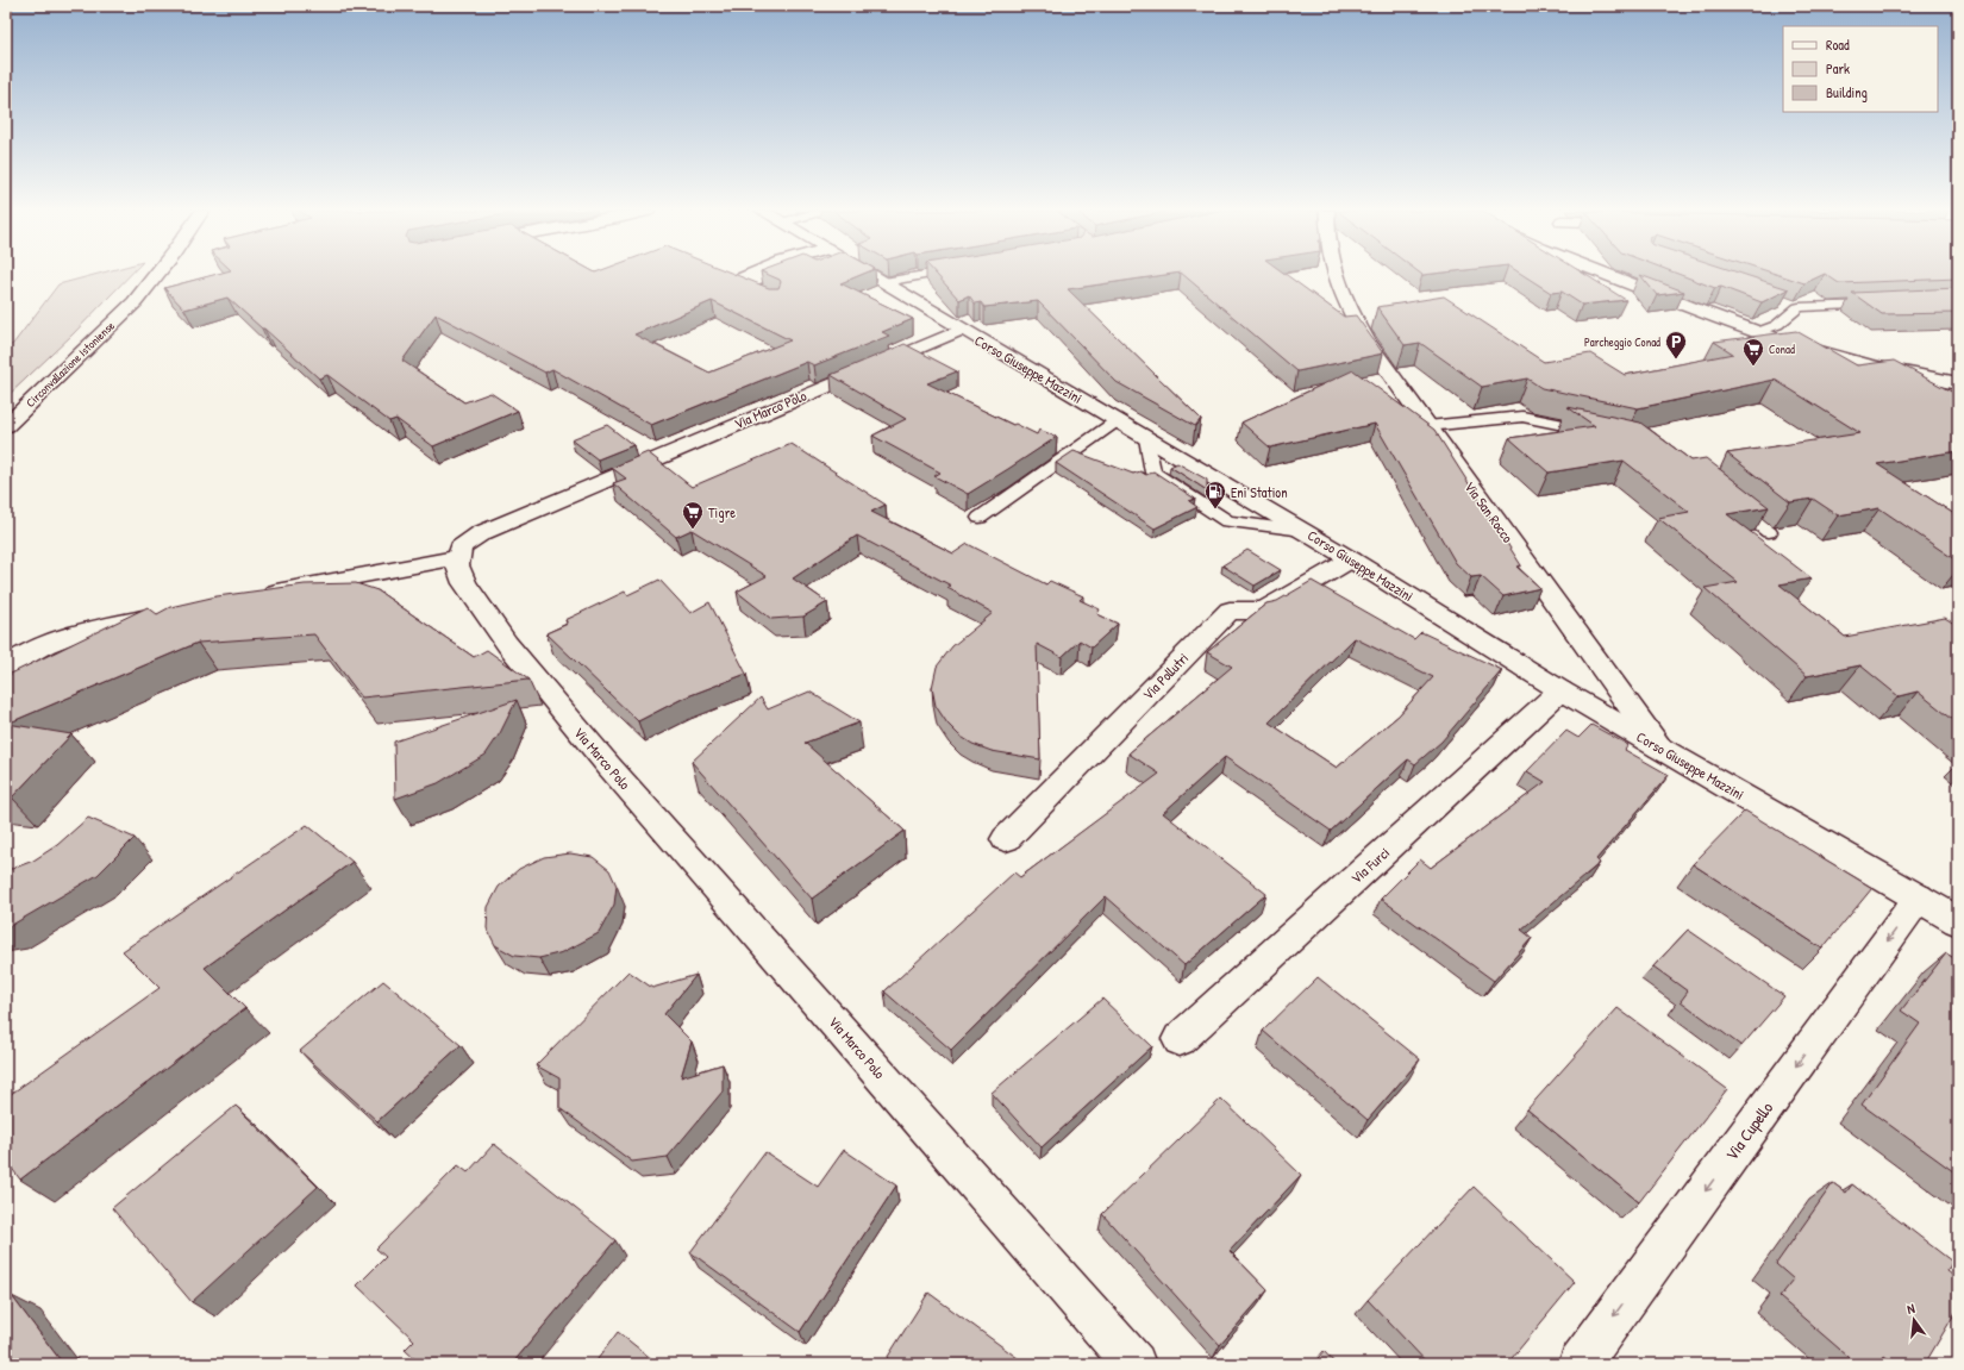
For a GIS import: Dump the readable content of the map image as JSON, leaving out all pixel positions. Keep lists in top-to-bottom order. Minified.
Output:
{"streets":{"street":["Circonvallazione Istoniense","Corso Giuseppe Mazzini","Via Marco Polo","Via San Rocco","Via Pollutri","Via Furci","Via Cupello"]},"crossings":[["Corso Giuseppe Mazzini","Via Marco Polo"],["Corso Giuseppe Mazzini","Via San Rocco"],["Corso Giuseppe Mazzini","Via Pollutri"],["Corso Giuseppe Mazzini","Via Furci"],["Corso Giuseppe Mazzini","Via Cupello"]],"one_way":["Via Cupello"],"places":{"parking":["Parcheggio Conad"],"supermarket":["Conad","Tigre"],"fuel station":["Eni Station"]},"legend":["Road","Park","Building"],"north":"top"}
